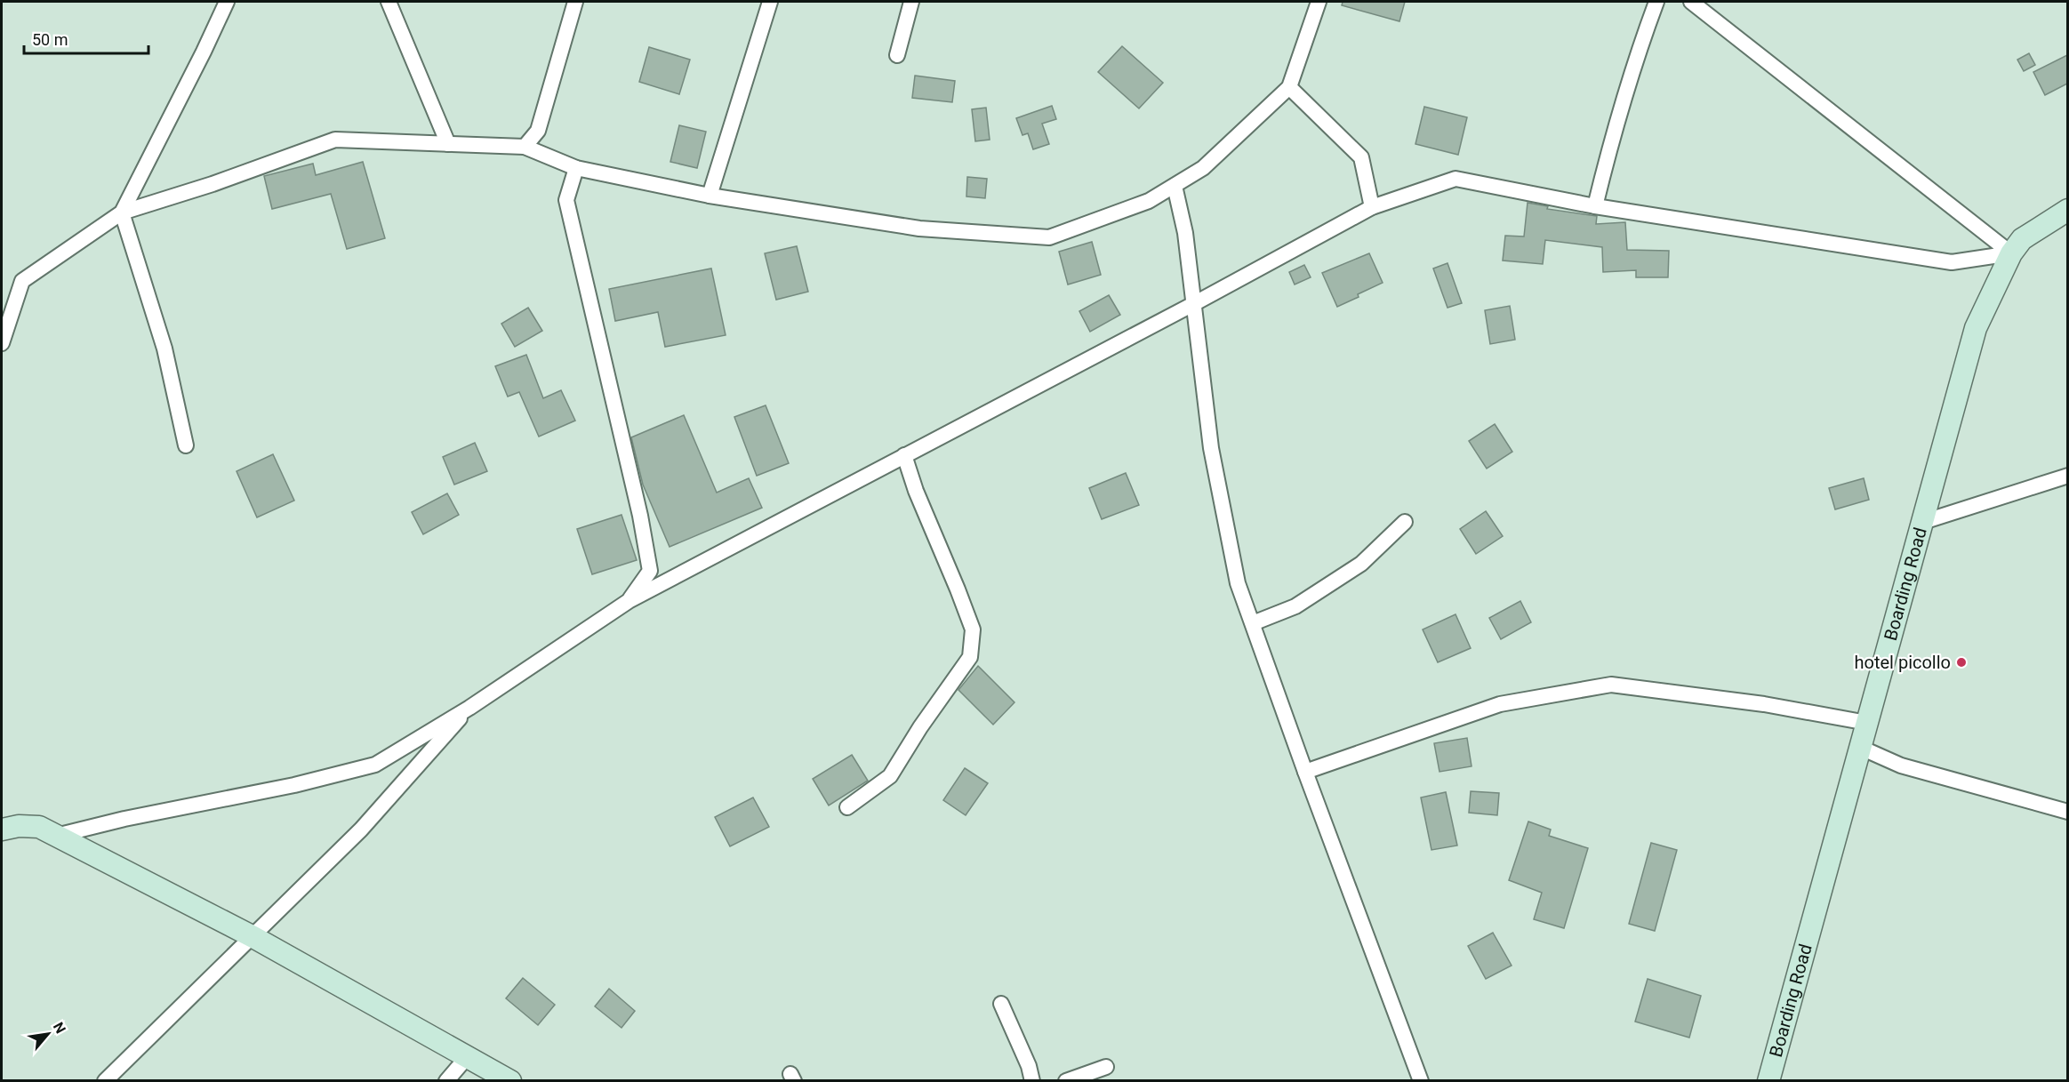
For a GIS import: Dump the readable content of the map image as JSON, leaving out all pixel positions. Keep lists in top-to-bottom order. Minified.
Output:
{"streets":{"main road":["Boarding Road"]},"places":["hotel picollo"],"scale_bar":"50 m","north":"top right"}
